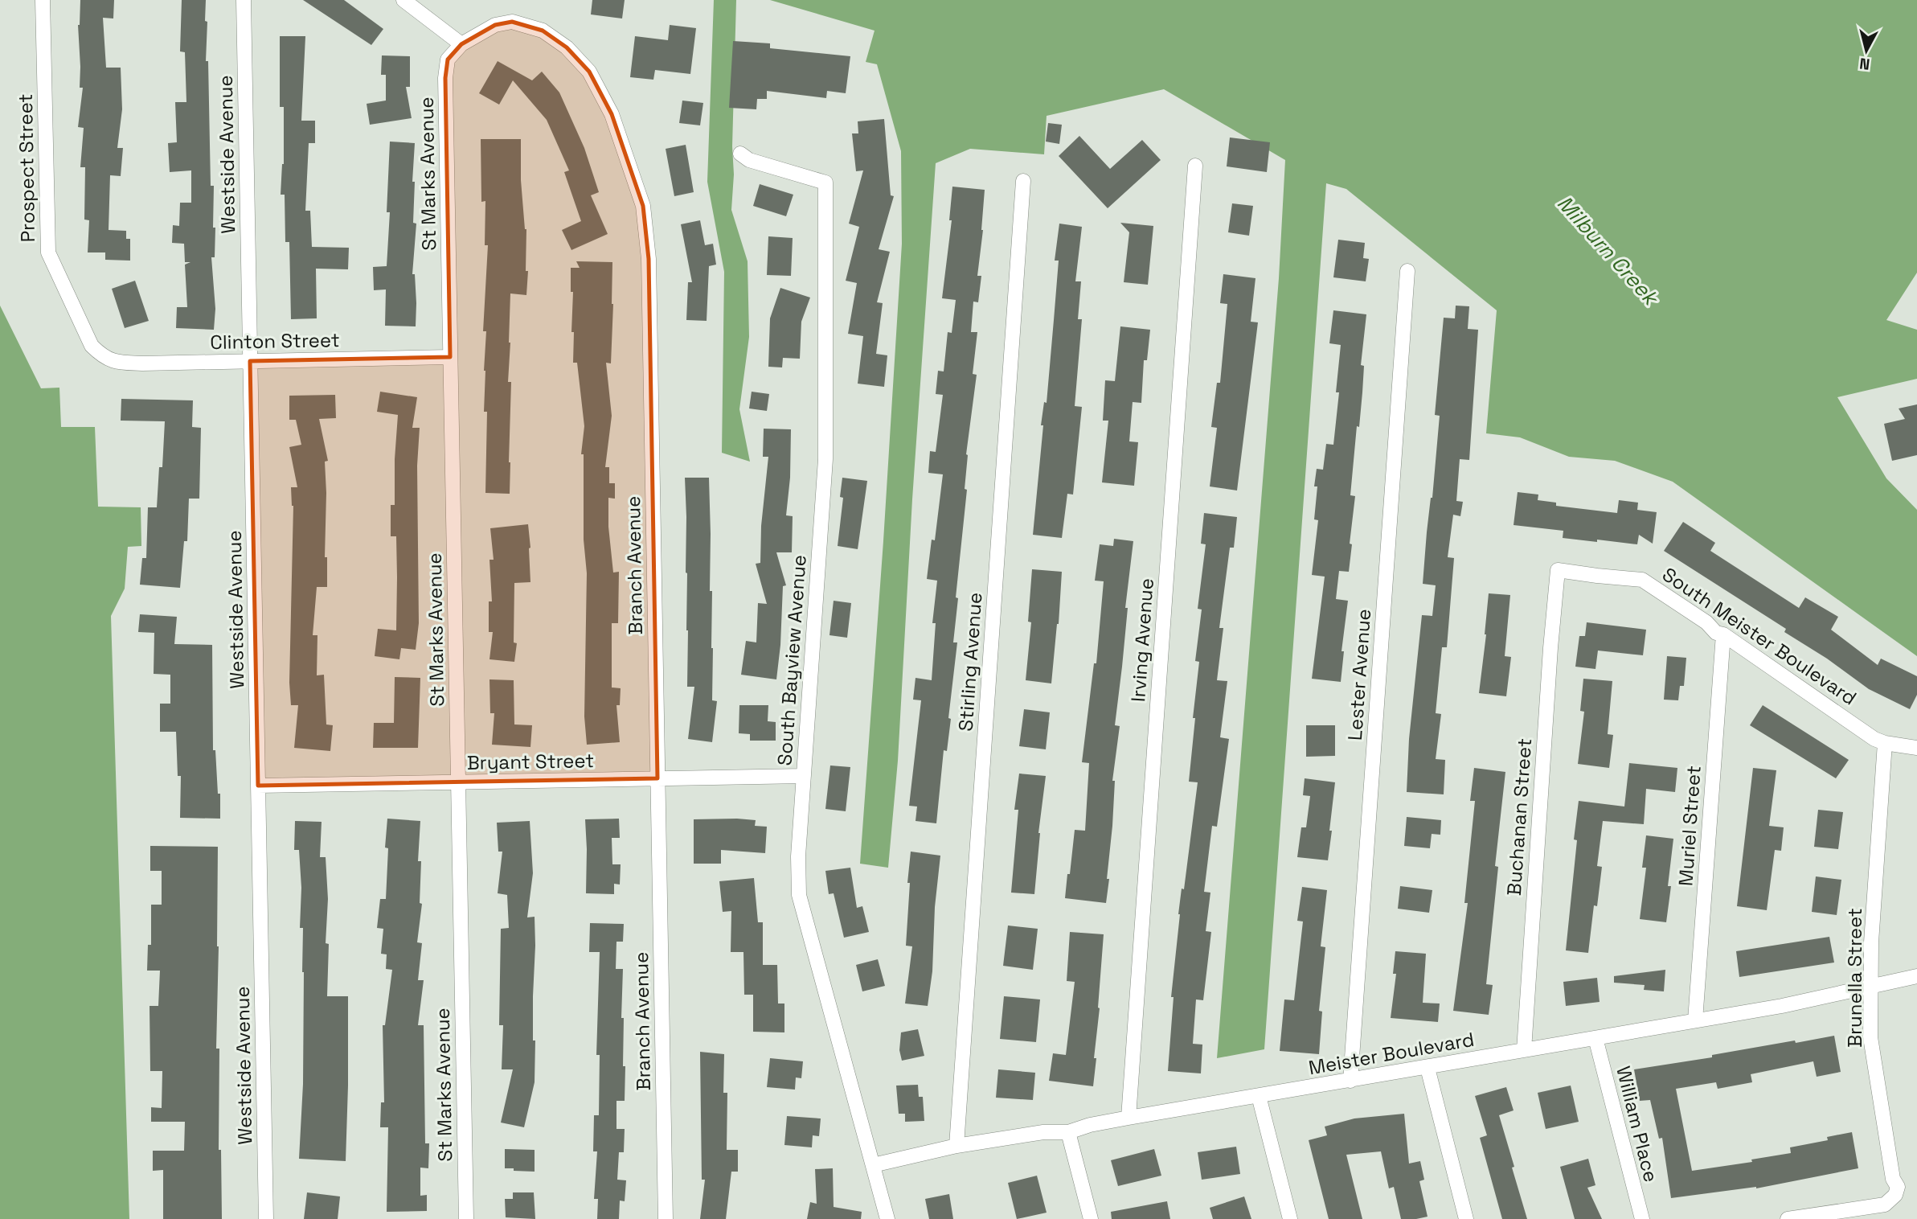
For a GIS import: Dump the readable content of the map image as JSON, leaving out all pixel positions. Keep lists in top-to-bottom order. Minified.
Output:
{"streets":{"street":["Westside Avenue","Prospect Street","St Marks Avenue","Clinton Street","Branch Avenue","South Meister Boulevard","Irving Avenue","South Bayview Avenue","Stirling Avenue","Lester Avenue","Bryant Street","Buchanan Street","Muriel Street","Brunella Street","Meister Boulevard","William Place"]},"crossings":[["Westside Avenue","Clinton Street"],["Westside Avenue","Bryant Street"],["Prospect Street","Clinton Street"],["St Marks Avenue","Clinton Street"],["St Marks Avenue","Branch Avenue"],["St Marks Avenue","Bryant Street"],["Branch Avenue","Bryant Street"],["South Meister Boulevard","Buchanan Street"],["South Meister Boulevard","Muriel Street"],["South Meister Boulevard","Brunella Street"],["Irving Avenue","Meister Boulevard"],["South Bayview Avenue","Bryant Street"],["South Bayview Avenue","Meister Boulevard"],["Stirling Avenue","Meister Boulevard"],["Lester Avenue","Meister Boulevard"],["Buchanan Street","Meister Boulevard"],["Muriel Street","Meister Boulevard"],["Brunella Street","Meister Boulevard"],["Meister Boulevard","William Place"]],"water":["Milburn Creek"],"north":"bottom"}
